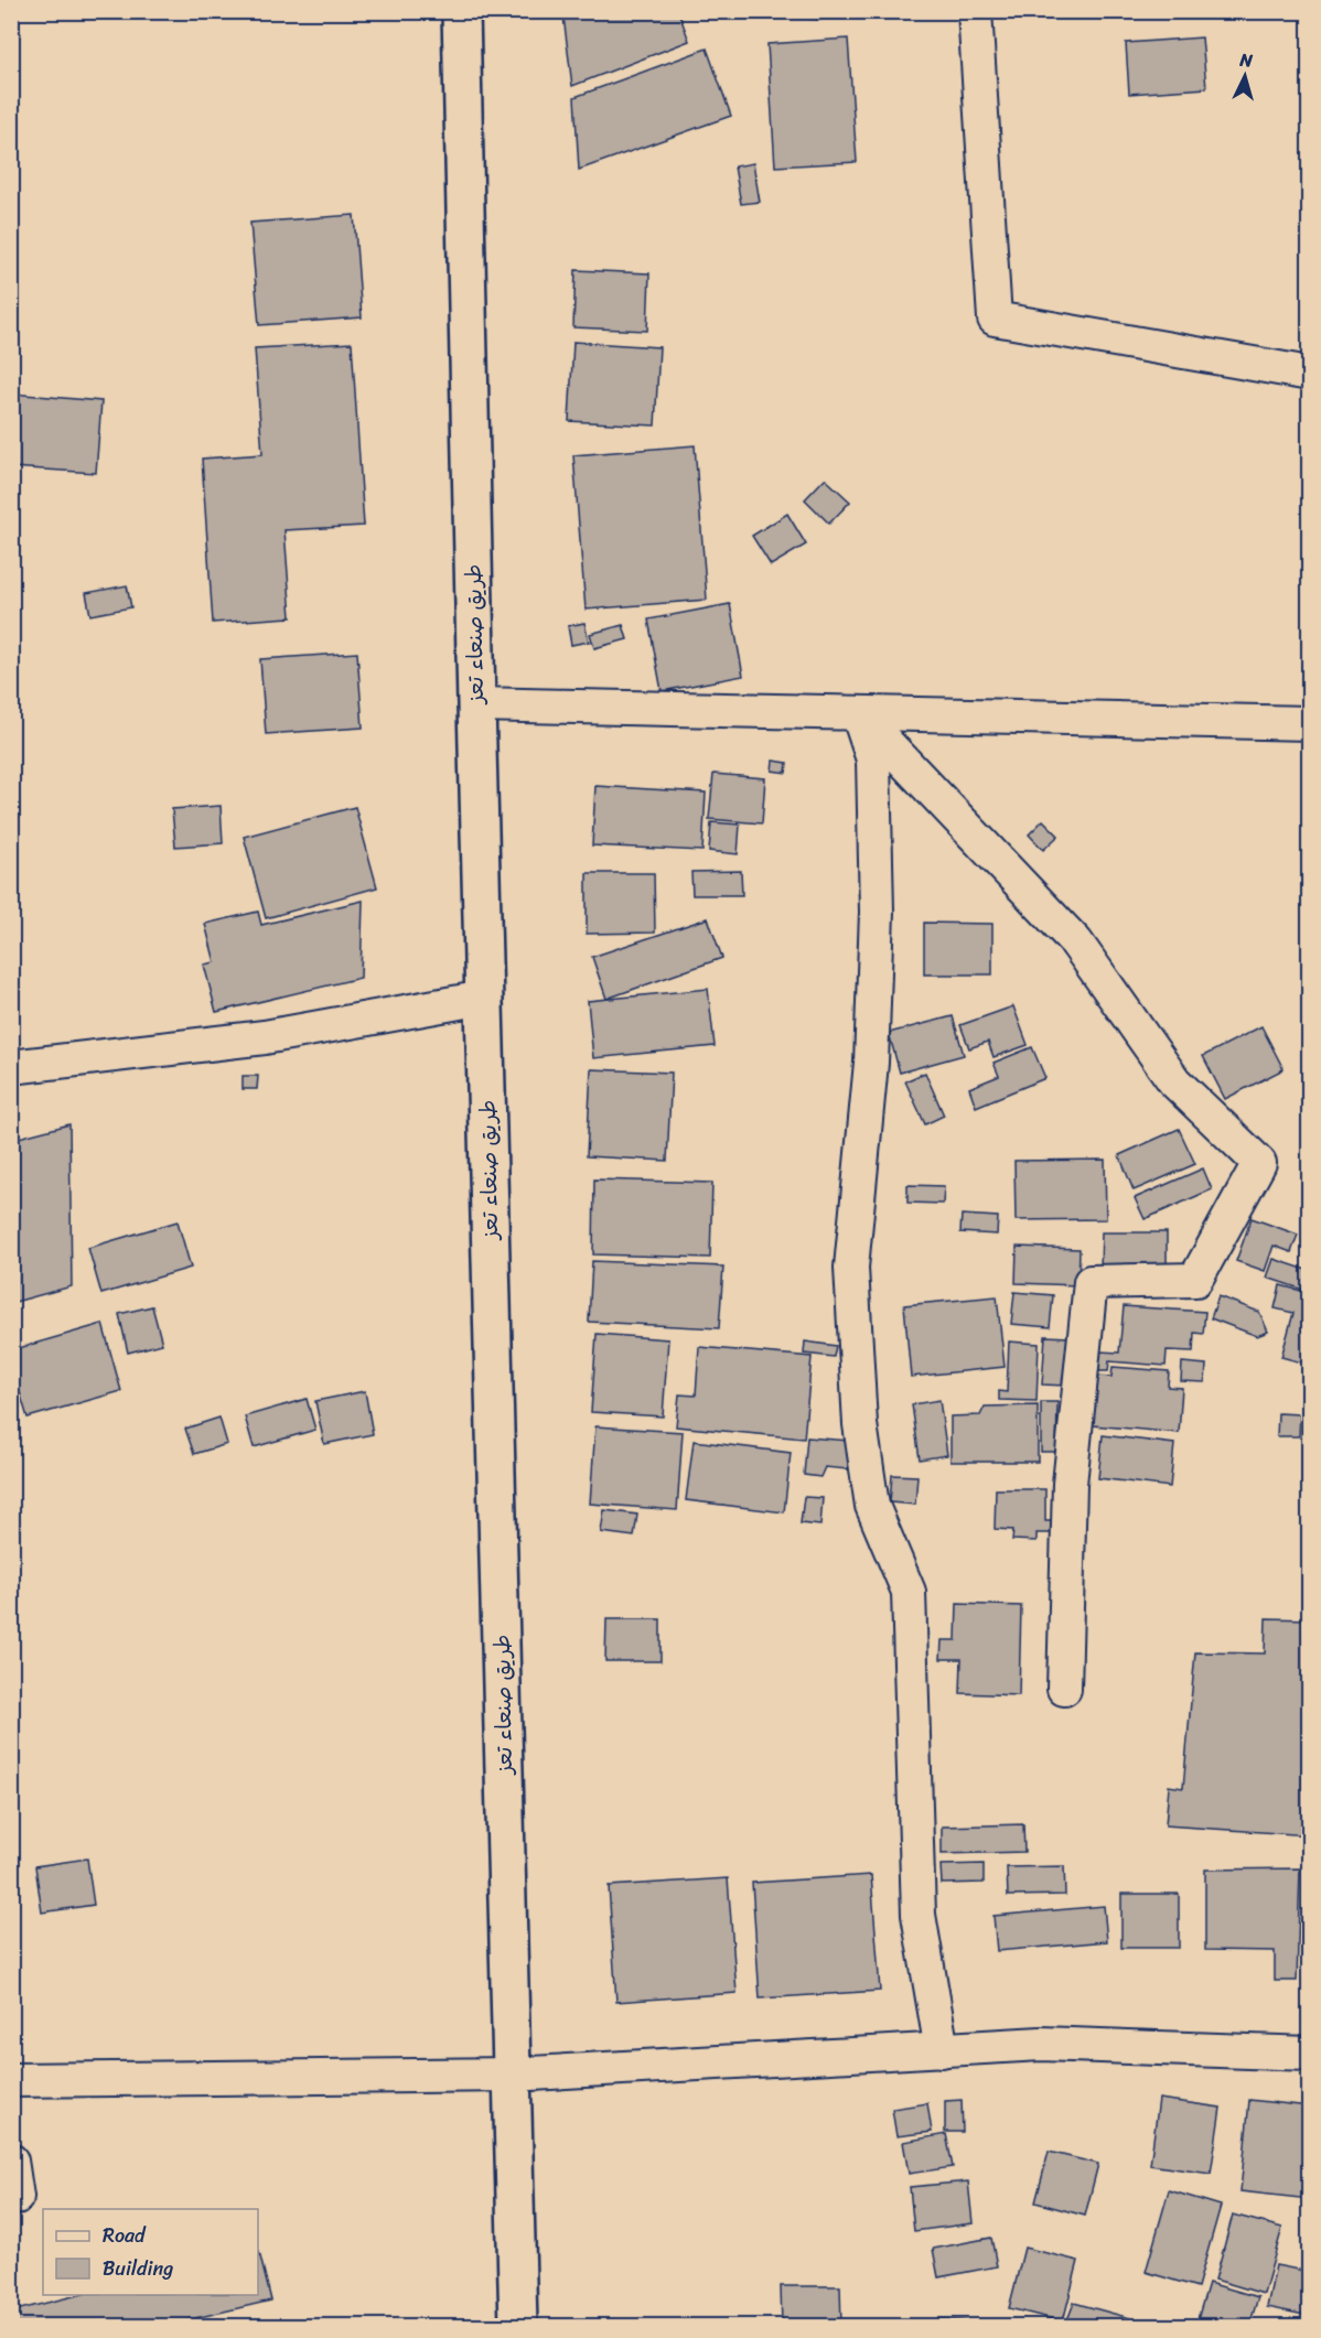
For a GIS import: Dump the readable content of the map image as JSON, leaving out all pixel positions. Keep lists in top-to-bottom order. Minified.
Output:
{"streets":{"highway":["طريق صنعاء تعز"]},"legend":["Road","Building"],"north":"top"}
